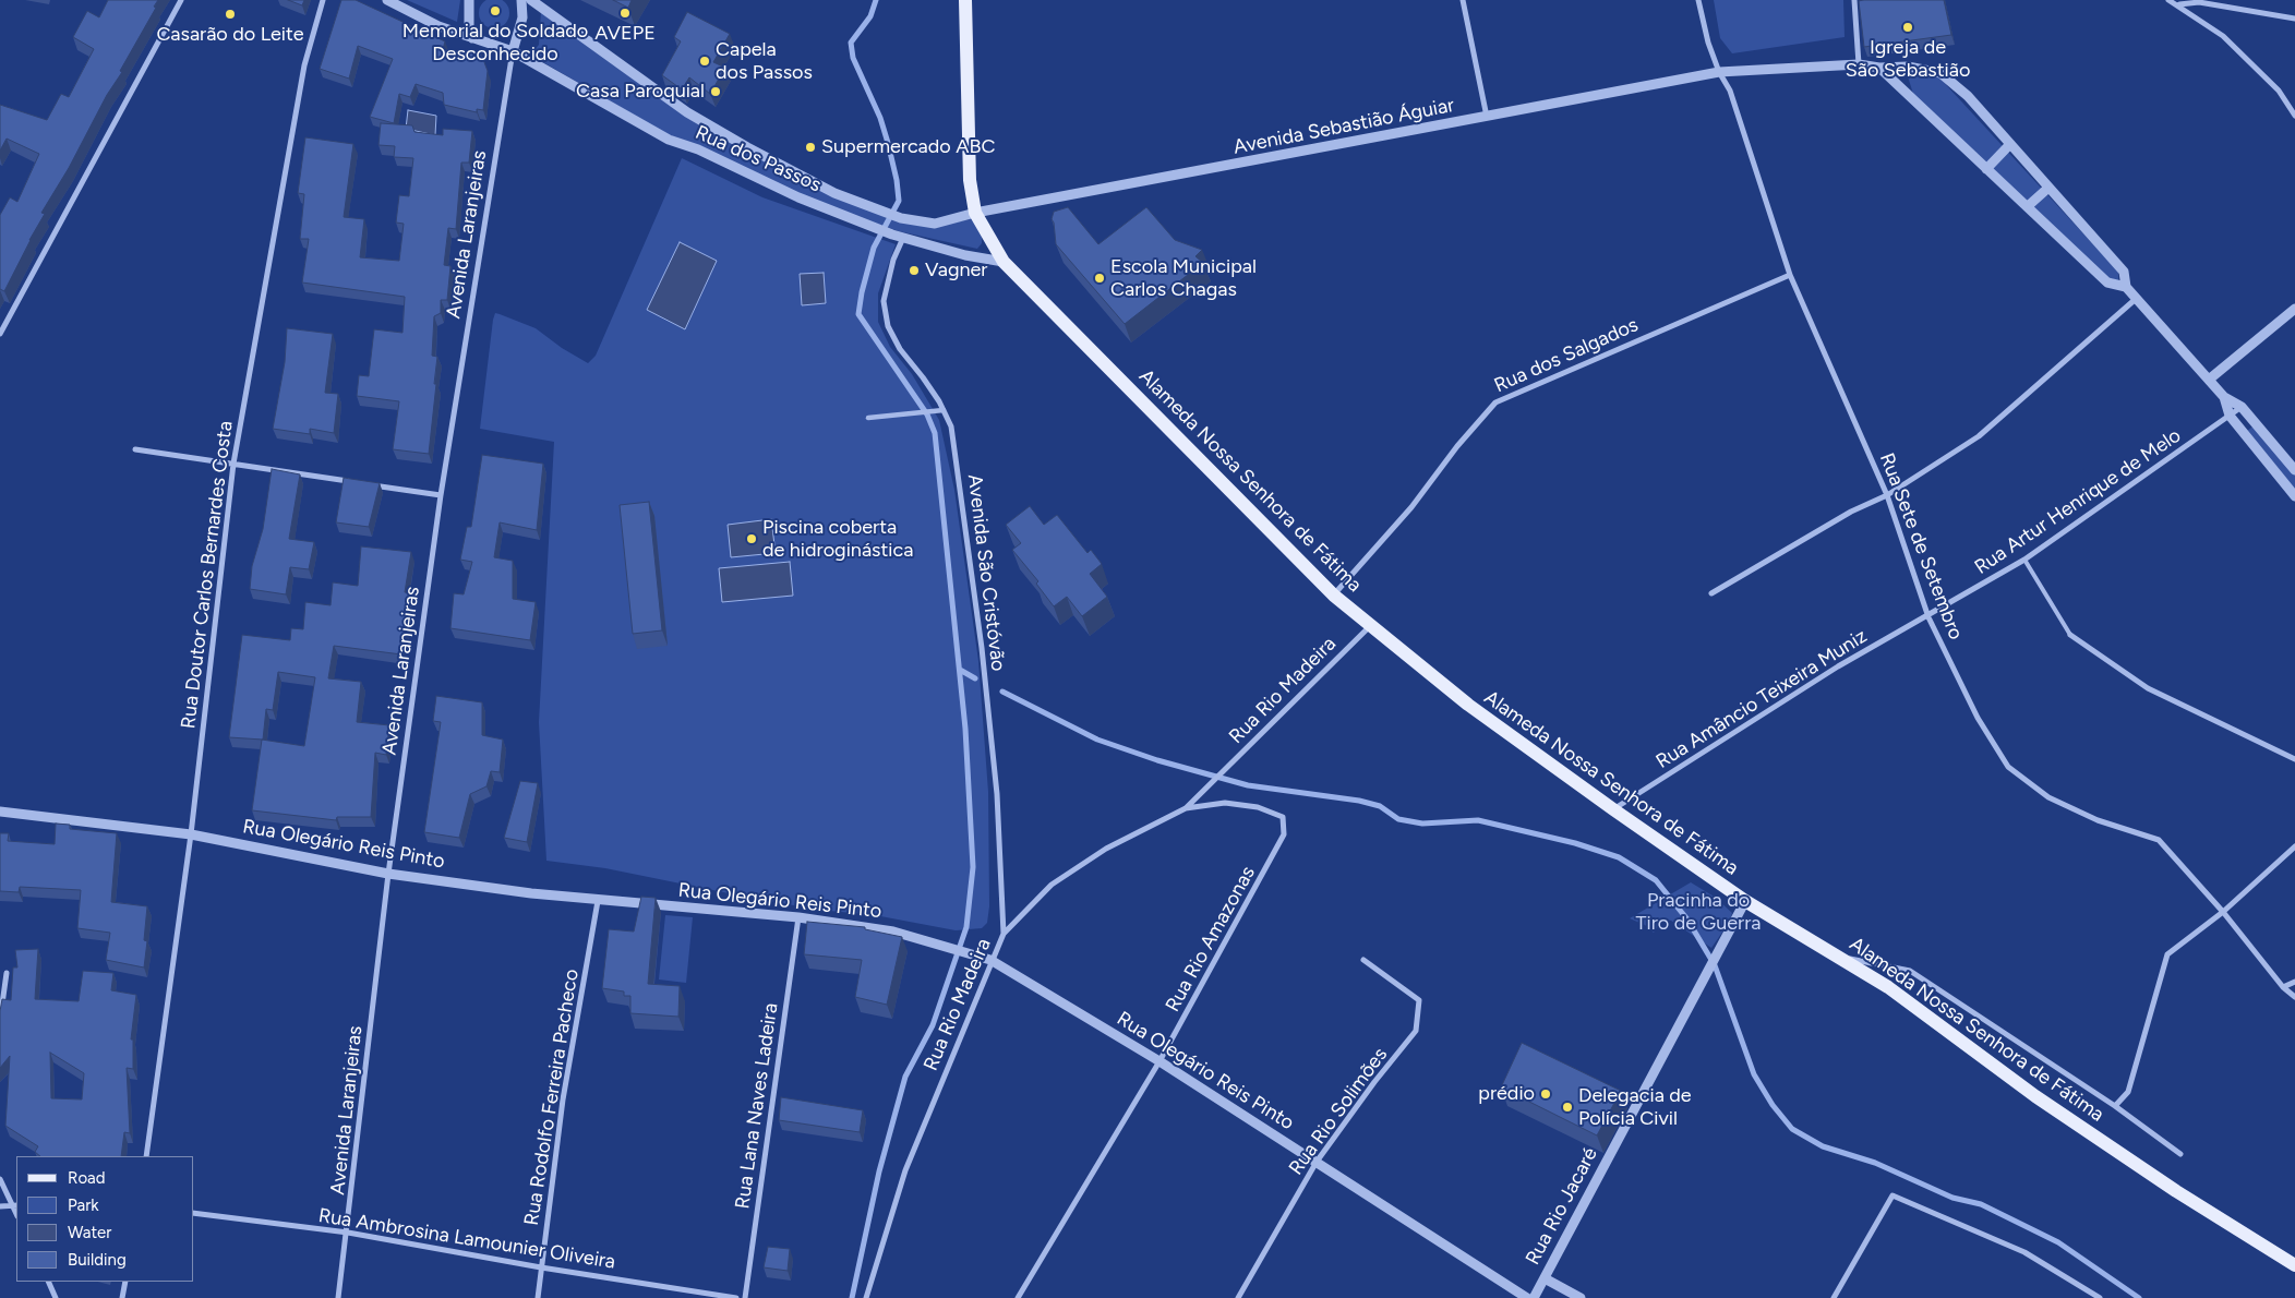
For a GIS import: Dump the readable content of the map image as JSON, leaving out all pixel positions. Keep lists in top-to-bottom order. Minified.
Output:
{"streets":{"main road":["Alameda Nossa Senhora de Fátima"],"street":["Avenida Sebastião Águiar","Rua dos Passos","Avenida Laranjeiras","Rua dos Salgados","Rua Artur Henrique de Melo","Rua Sete de Setembro","Avenida São Cristóvão","Rua Doutor Carlos Bernardes Costa","Rua Rio Madeira","Rua Amâncio Teixeira Muniz","Rua Olegário Reis Pinto","Rua Rio Amazonas","Rua Rodolfo Ferreira Pacheco","Rua Lana Naves Ladeira","Rua Rio Solimões","Rua Rio Jacaré","Rua Ambrosina Lamounier Oliveira"]},"crossings":[["Avenida Sebastião Águiar","Rua dos Passos"],["Avenida Sebastião Águiar","Alameda Nossa Senhora de Fátima"],["Avenida Sebastião Águiar","Rua Sete de Setembro"],["Rua dos Passos","Avenida Laranjeiras"],["Rua dos Passos","Alameda Nossa Senhora de Fátima"],["Rua dos Passos","Avenida São Cristóvão"],["Avenida Laranjeiras","Rua Olegário Reis Pinto"],["Avenida Laranjeiras","Rua Ambrosina Lamounier Oliveira"],["Rua dos Salgados","Alameda Nossa Senhora de Fátima"],["Rua dos Salgados","Rua Sete de Setembro"],["Alameda Nossa Senhora de Fátima","Rua Rio Madeira"],["Alameda Nossa Senhora de Fátima","Rua Amâncio Teixeira Muniz"],["Alameda Nossa Senhora de Fátima","Rua Rio Jacaré"],["Rua Artur Henrique de Melo","Rua Sete de Setembro"],["Rua Artur Henrique de Melo","Rua Amâncio Teixeira Muniz"],["Rua Sete de Setembro","Rua Amâncio Teixeira Muniz"],["Avenida São Cristóvão","Rua Rio Madeira"],["Rua Doutor Carlos Bernardes Costa","Rua Olegário Reis Pinto"],["Rua Rio Madeira","Rua Olegário Reis Pinto"],["Rua Rio Madeira","Rua Rio Amazonas"],["Rua Olegário Reis Pinto","Rua Rio Amazonas"],["Rua Olegário Reis Pinto","Rua Rodolfo Ferreira Pacheco"],["Rua Olegário Reis Pinto","Rua Lana Naves Ladeira"],["Rua Olegário Reis Pinto","Rua Rio Solimões"],["Rua Rodolfo Ferreira Pacheco","Rua Ambrosina Lamounier Oliveira"]],"parks":["Pracinha do Tiro de Guerra"],"places":["Memorial do Soldado Desconhecido","AVEPE","Casarão do Leite","Igreja de São Sebastião","Capela dos Passos","Casa Paroquial","Supermercado ABC","Vagner","Escola Municipal Carlos Chagas","Piscina coberta de hidroginástica","prédio","Delegacia de Polícia Civil"],"legend":["Road","Park","Water","Building"]}
